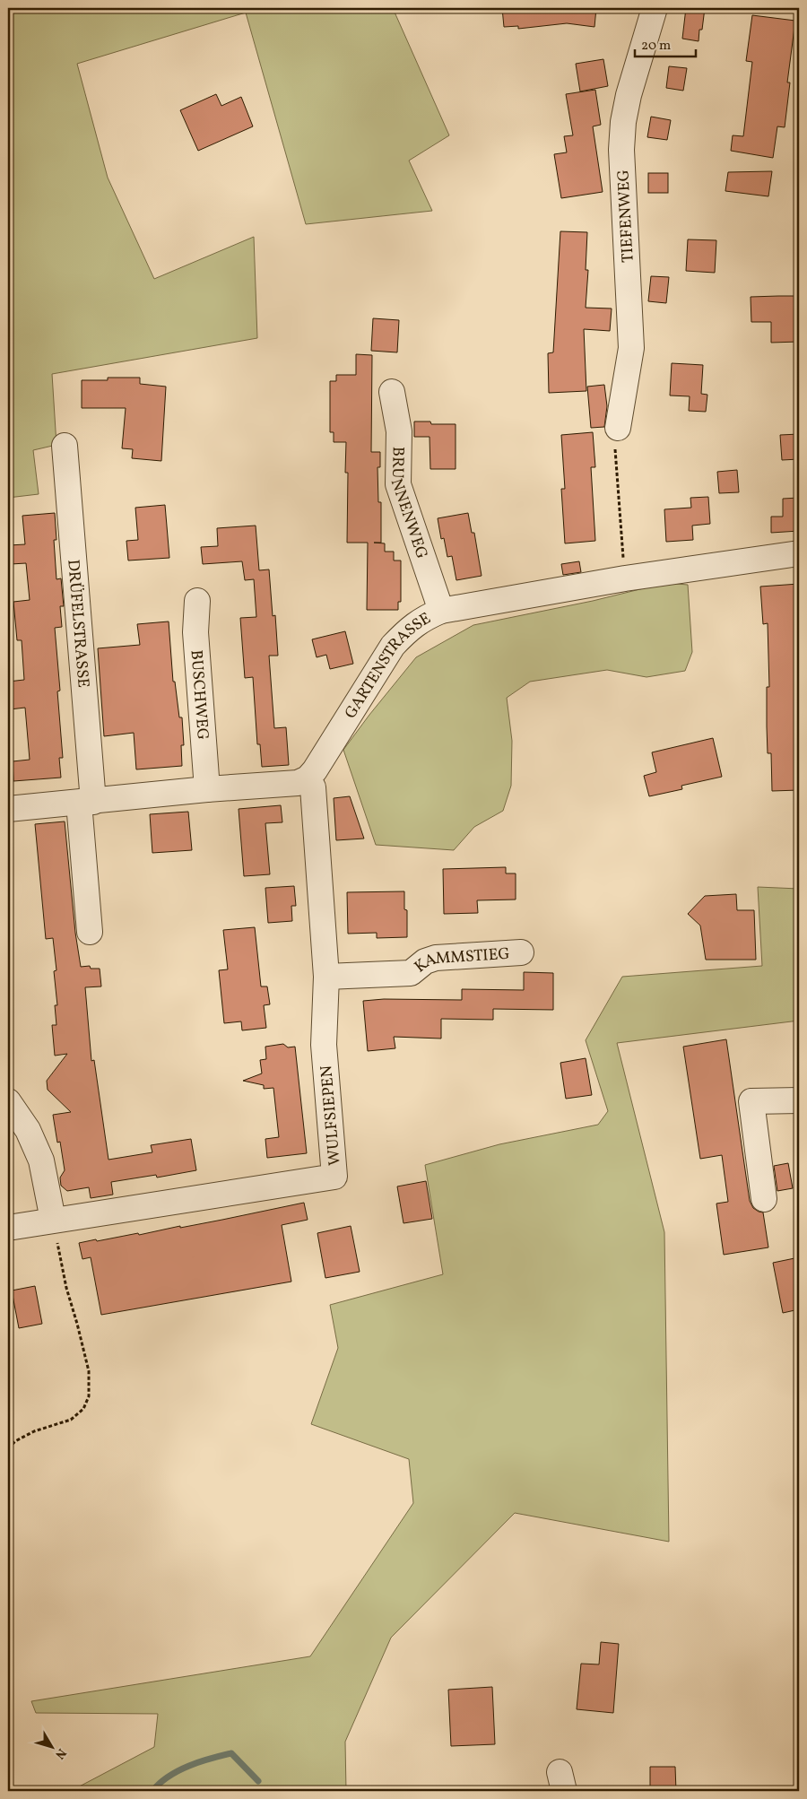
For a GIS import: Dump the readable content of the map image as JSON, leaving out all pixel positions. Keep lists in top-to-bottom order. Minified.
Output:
{"streets":{"street":["TIEFENWEG","BRUNNENWEG","DRÜFELSTRASSE","GARTENSTRASSE","BUSCHWEG","KAMMSTIEG","WULFSIEPEN"]},"crossings":[["BRUNNENWEG","GARTENSTRASSE"],["GARTENSTRASSE","WULFSIEPEN"],["KAMMSTIEG","WULFSIEPEN"]],"scale_bar":"20 m","north":"bottom right"}
